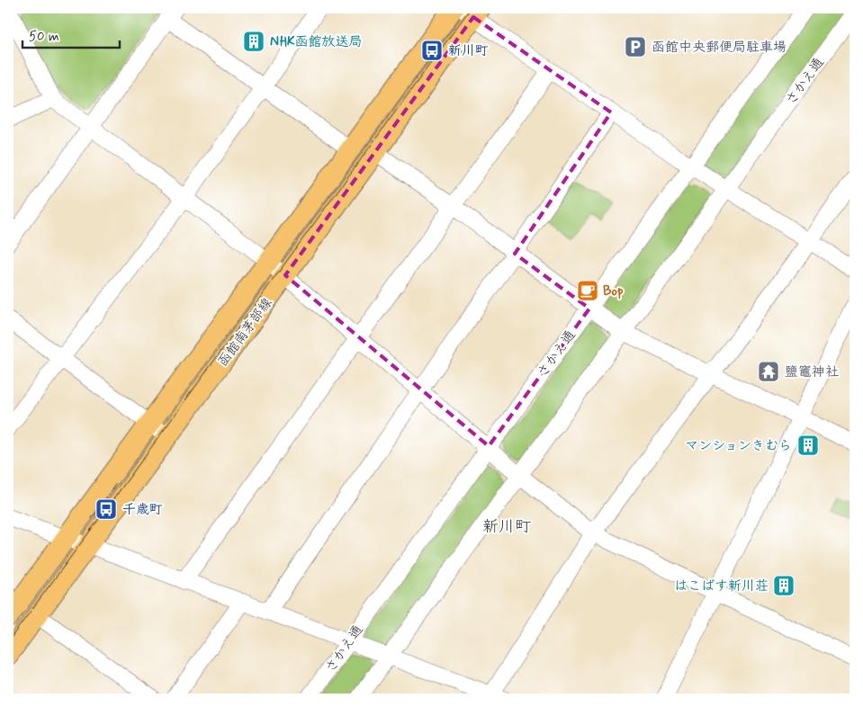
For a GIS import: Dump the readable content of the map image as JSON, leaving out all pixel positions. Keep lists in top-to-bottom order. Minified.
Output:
{"streets":{"main road":["函館南茅部線"],"street":["さかえ通"]},"districts":["新川町"],"places":{"building":["NHK函館放送局","マンションきむら","はこばす新川荘"],"parking":["函館中央郵便局駐車場"],"bus stop":["新川町","千歳町"],"cafe":["Bop"],"temple":["鹽竈神社"]},"scale_bar":"50 m"}
